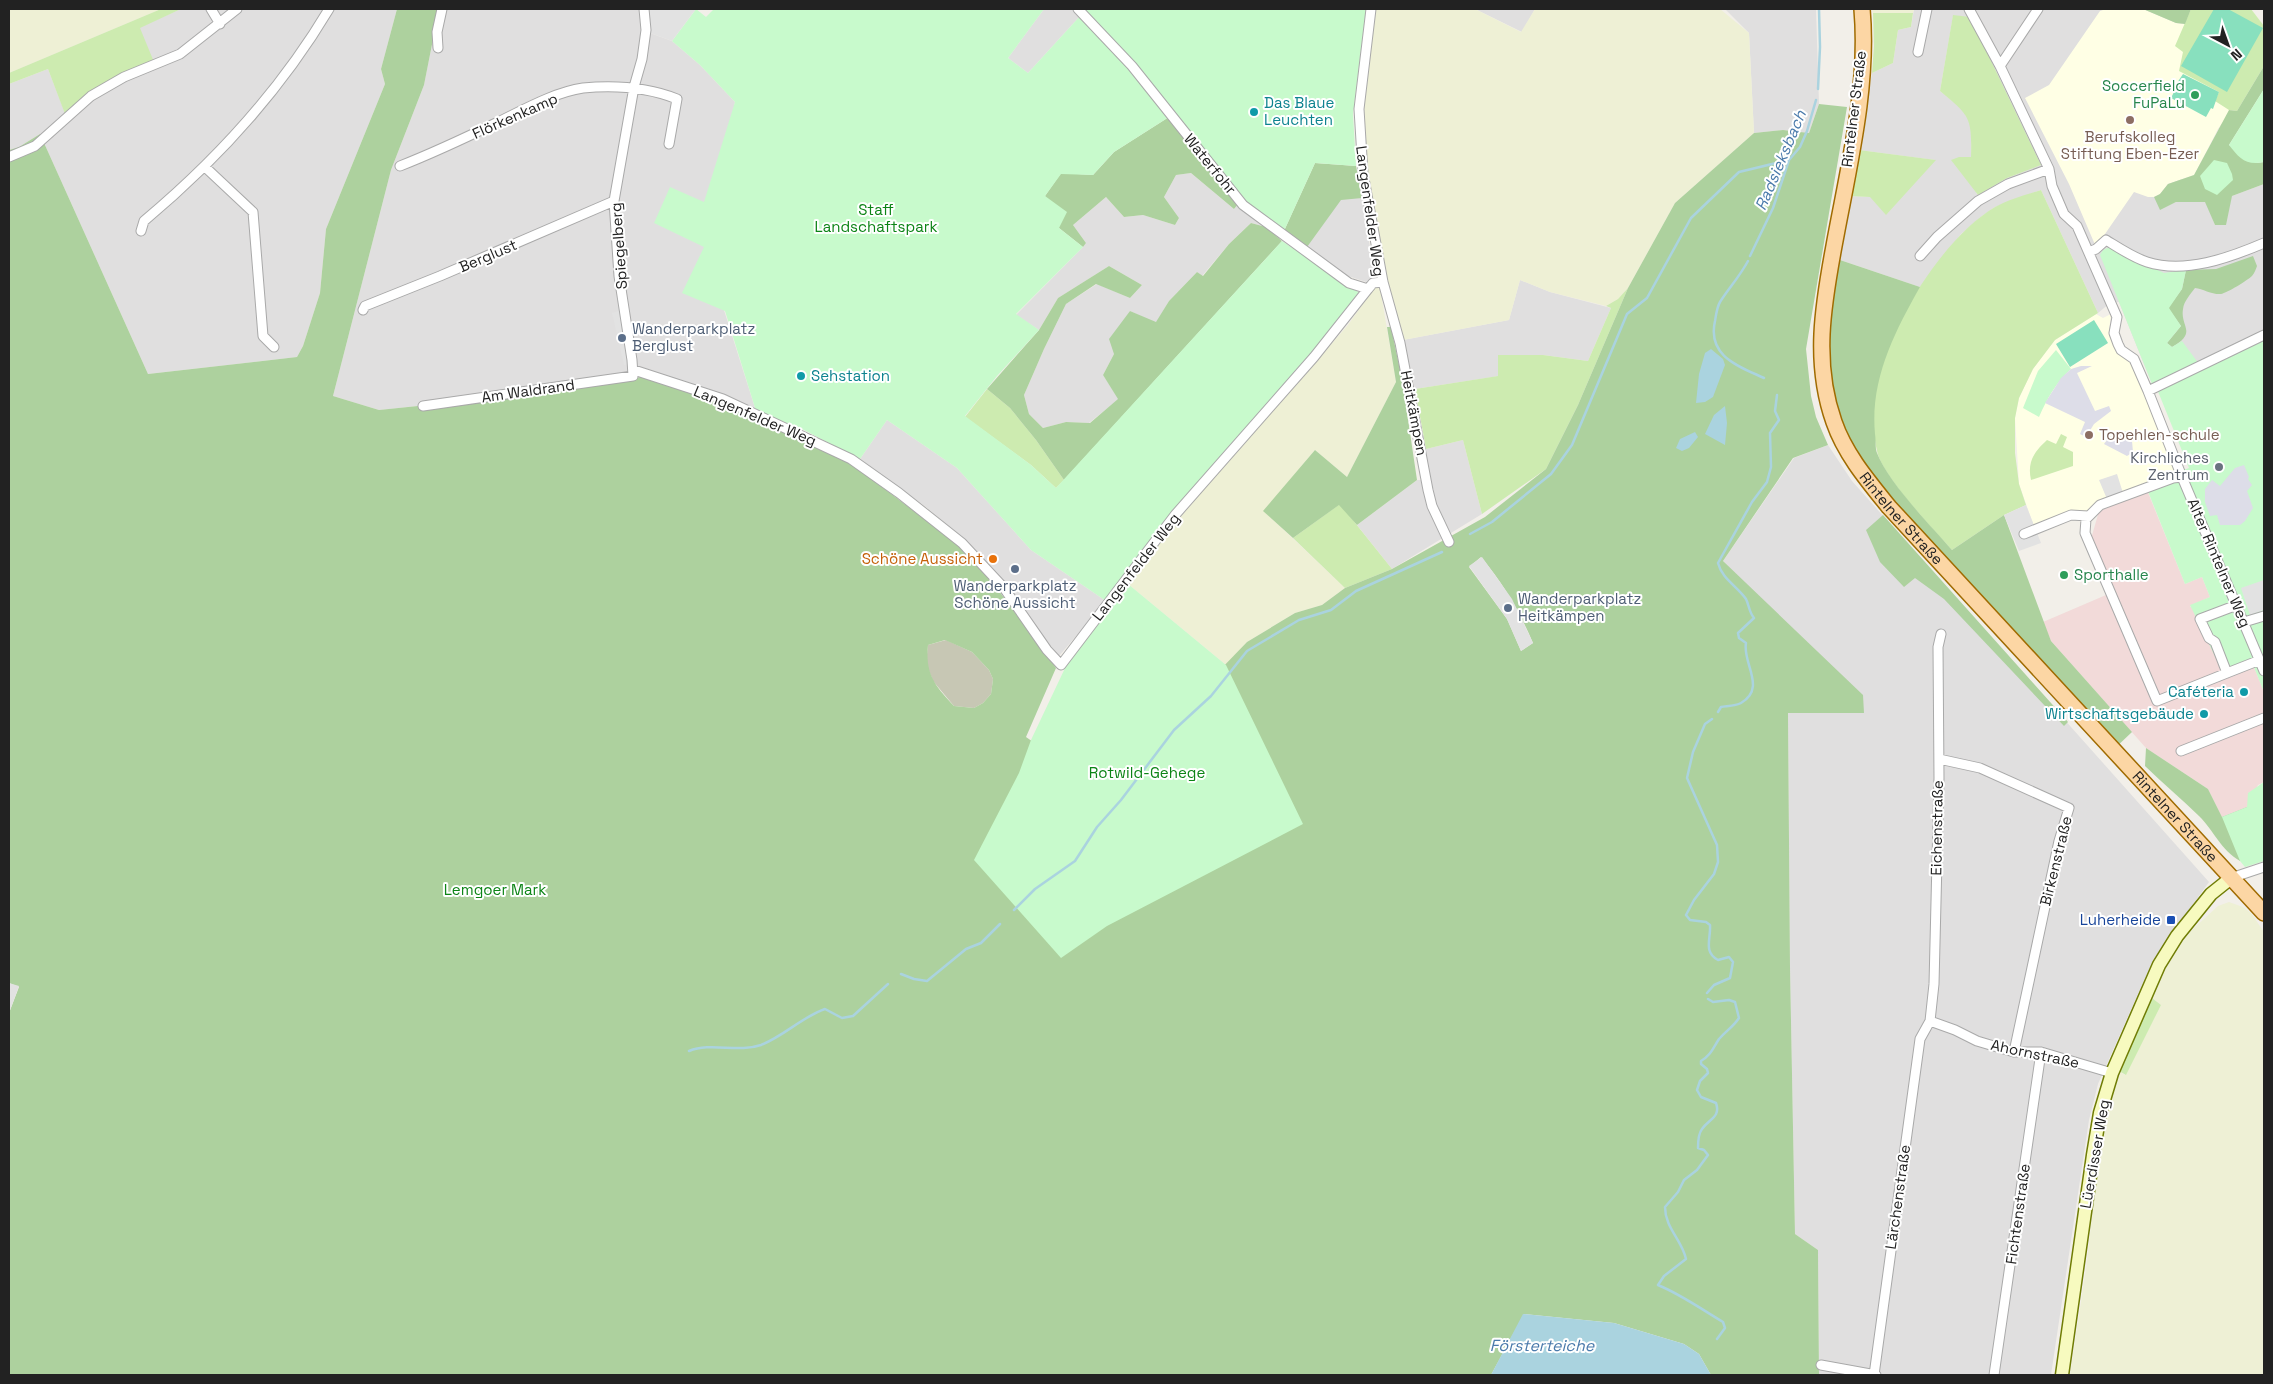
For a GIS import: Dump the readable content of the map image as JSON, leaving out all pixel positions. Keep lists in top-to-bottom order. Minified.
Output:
{"streets":{"main road":["Rintelner Straße","Lüerdisser Weg"],"street":["Flörkenkamp","Waterfohr","Langenfelder Weg","Spiegelberg","Berglust","Am Waldrand","Heitkämpen","Alter Rintelner Weg","Eichenstraße","Birkenstraße","Ahornstraße","Lärchenstraße","Fichtenstraße"]},"crossings":[["Rintelner Straße","Lüerdisser Weg"],["Flörkenkamp","Spiegelberg"],["Waterfohr","Langenfelder Weg"],["Langenfelder Weg","Spiegelberg"],["Langenfelder Weg","Am Waldrand"],["Langenfelder Weg","Heitkämpen"],["Spiegelberg","Berglust"],["Spiegelberg","Am Waldrand"],["Eichenstraße","Birkenstraße"],["Eichenstraße","Ahornstraße"],["Eichenstraße","Lärchenstraße"],["Birkenstraße","Ahornstraße"],["Ahornstraße","Lüerdisser Weg"],["Ahornstraße","Lärchenstraße"],["Ahornstraße","Fichtenstraße"]],"water":["Radsieksbach","Försterteiche"],"parks":["Staff Landschaftspark","Rotwild-Gehege","Lemgoer Mark"],"places":{"other":["Soccerfield FuPaLu","Das Blaue Leuchten","Berufskolleg Stiftung Eben-Ezer","Wanderparkplatz Berglust","Sehstation","Topehlen-schule","Kirchliches Zentrum","Schöne Aussicht","Wanderparkplatz Schöne Aussicht","Sporthalle","Wanderparkplatz Heitkämpen","Caféteria","Wirtschaftsgebäude"],"transit":["Luherheide"]},"north":"bottom right"}
